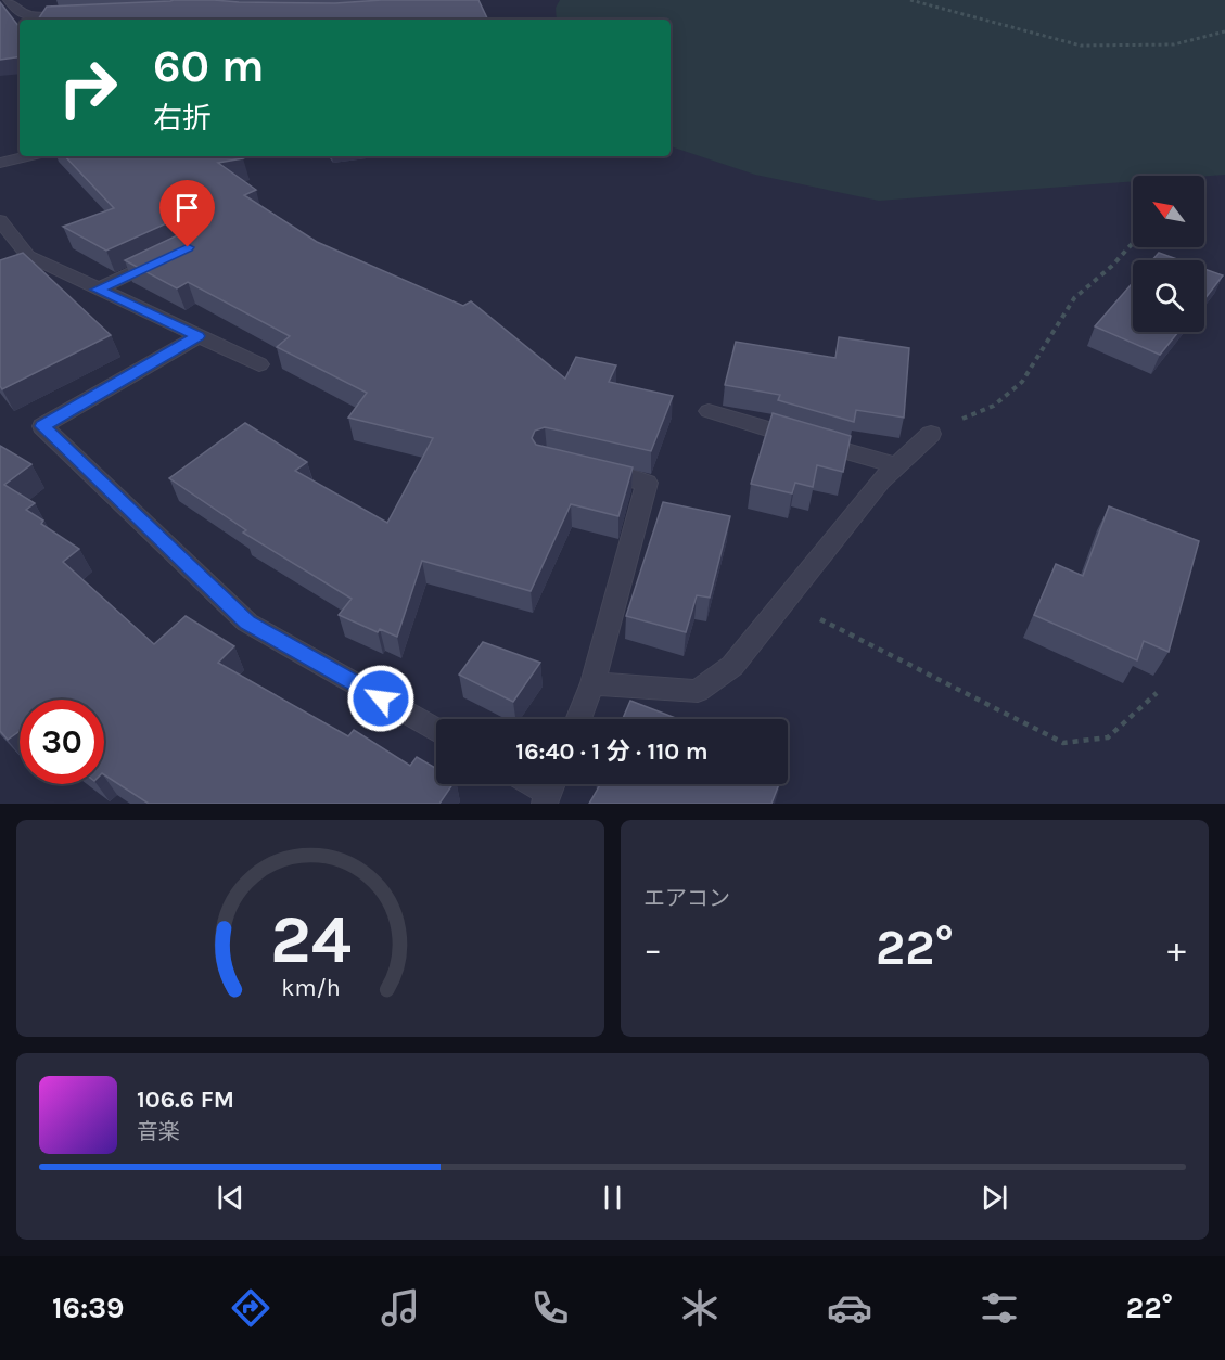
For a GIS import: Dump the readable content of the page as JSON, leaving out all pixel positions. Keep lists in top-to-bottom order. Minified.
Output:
{"north":"top left","page":{"turn":["60 m","右折"],"limit":"30","trip":"16:40 · 1 分 · 110 m","tile":"エアコン","heat":["−","22°","+"],"song":["106.6 FM","音楽"],"tabs":["16:39","22°"],"gauge":["24","km/h"]}}
